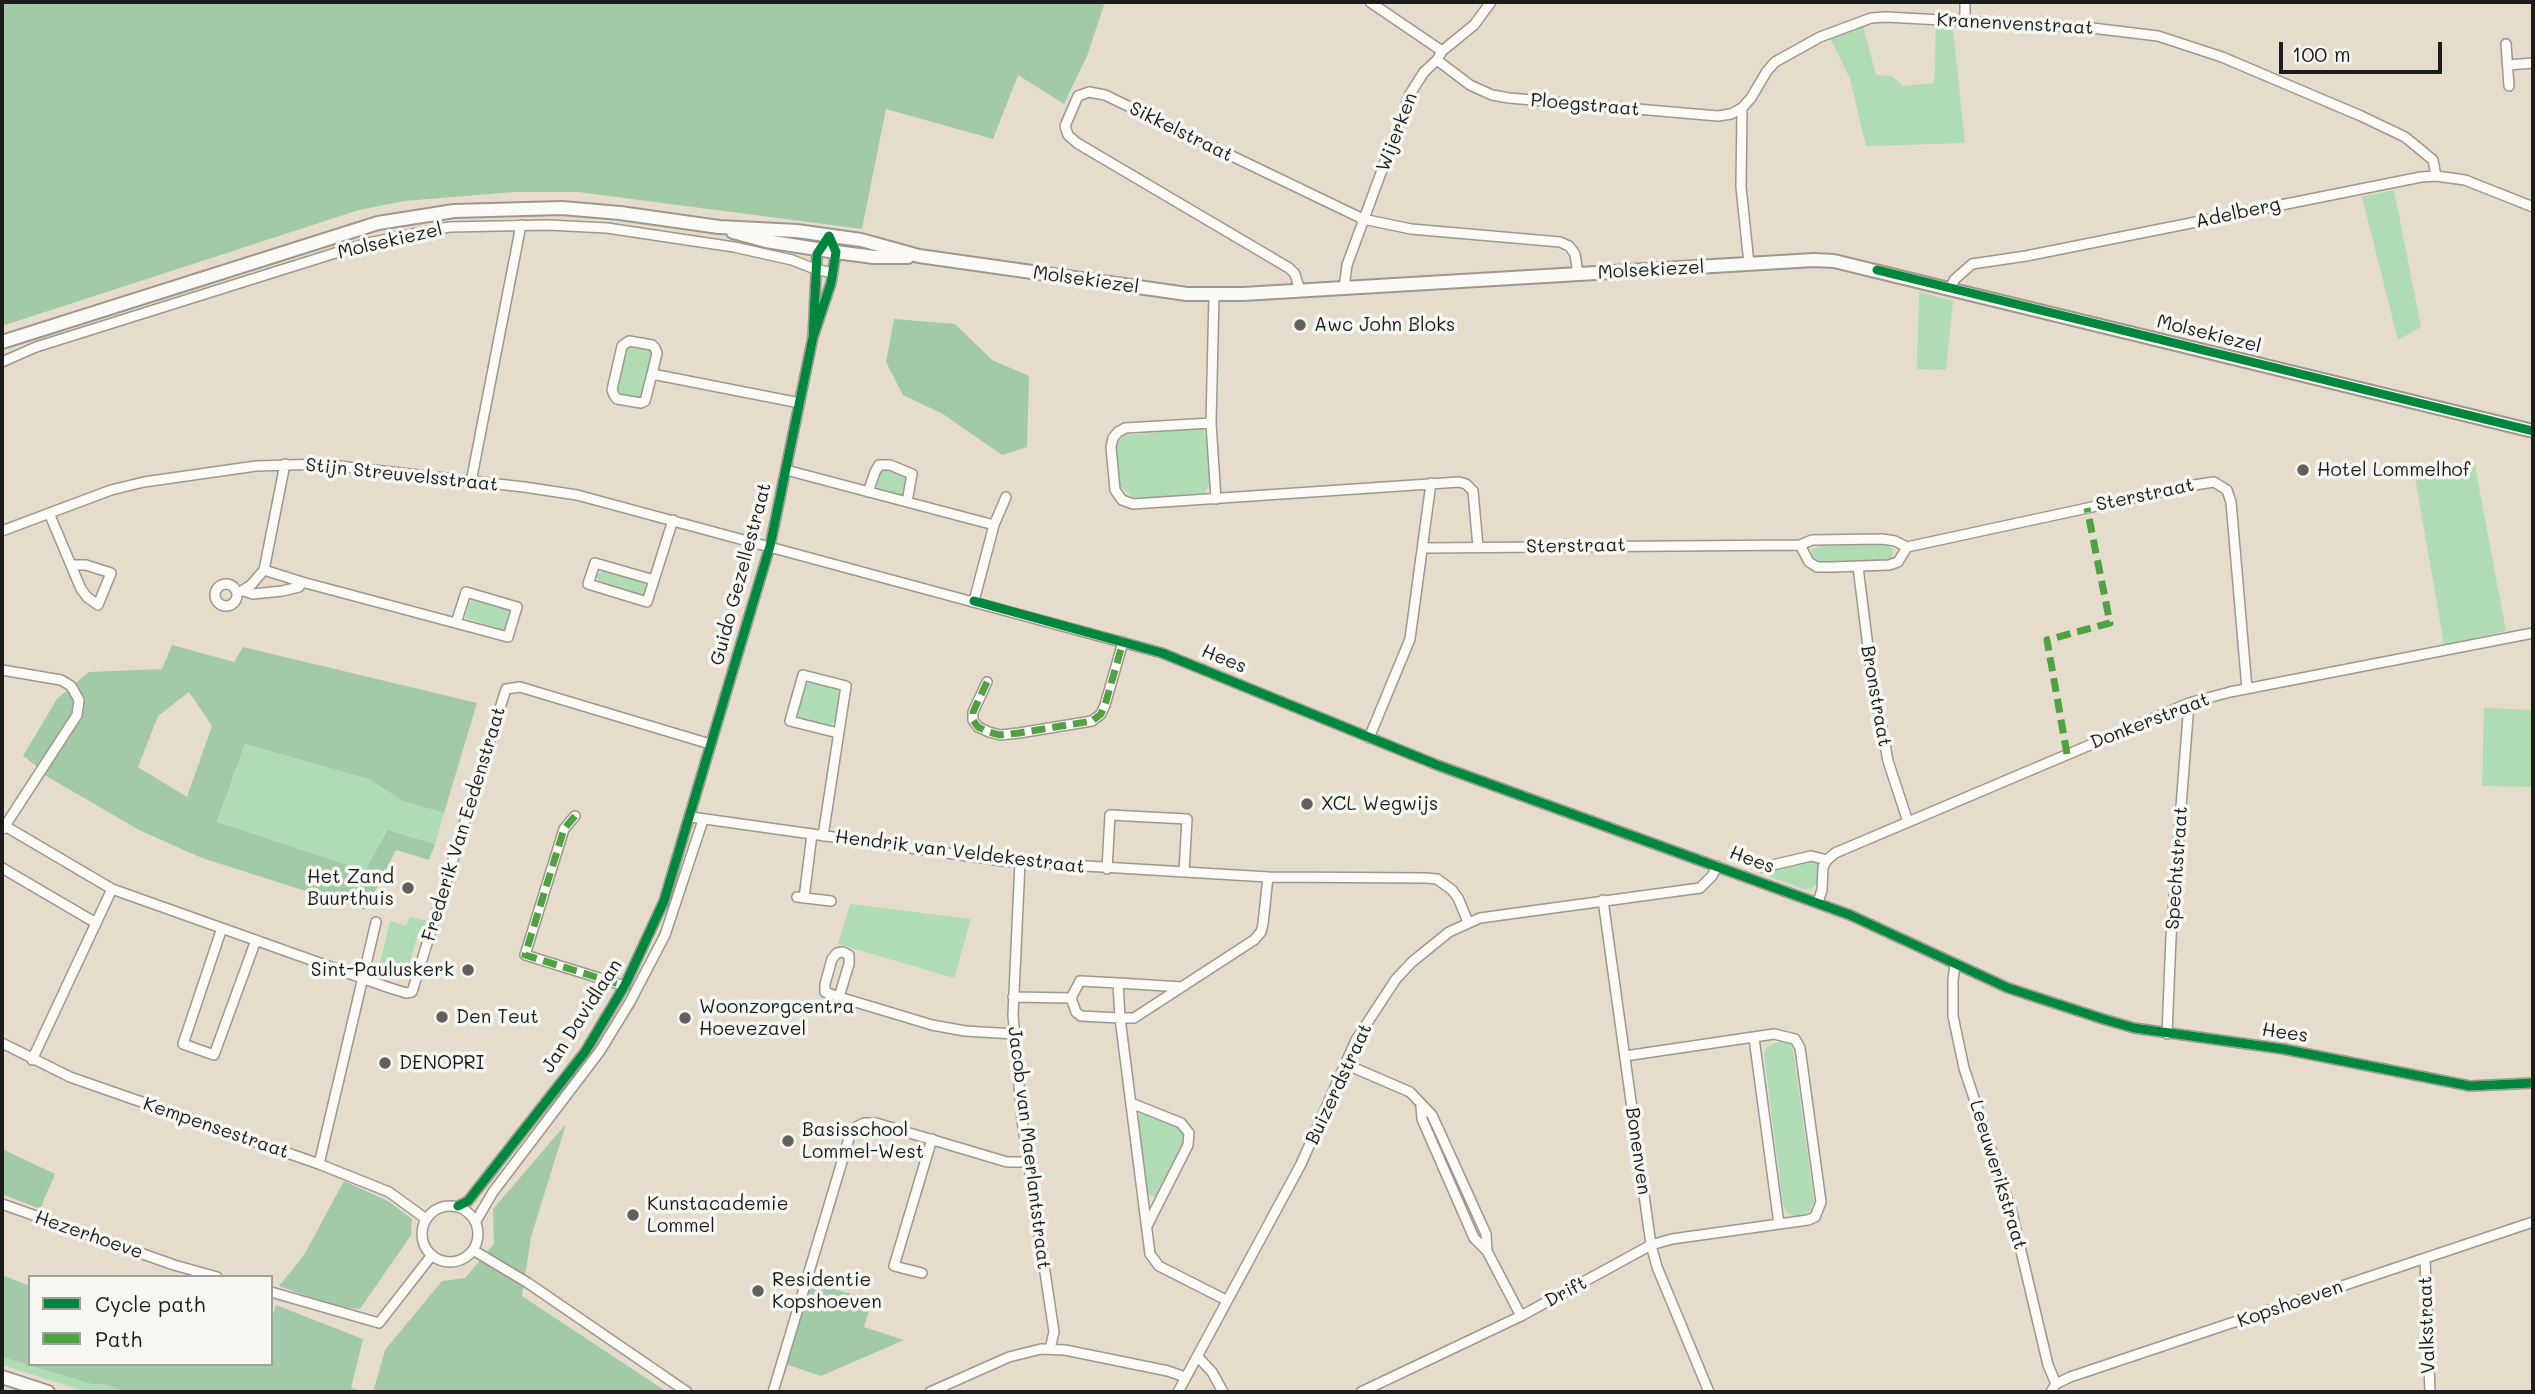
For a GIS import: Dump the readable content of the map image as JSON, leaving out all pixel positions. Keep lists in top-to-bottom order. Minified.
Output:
{"streets":{"main road":["Molsekiezel"],"street":["Kranenvenstraat","Ploegstraat","Sikkelstraat","Wijerken","Adelberg","Stijn Streuvelsstraat","Sterstraat","Guido Gezellestraat","Hees","Bronstraat","Donkerstraat","Frederik Van Eedenstraat","Hendrik van Veldekestraat","Spechtstraat","Jan Davidlaan","Buizerdstraat","Kempensestraat","Jacob van Maerlantstraat","Bonenven","Leeuwerikstraat","Hezerhoeve","Drift","Kopshoeven","Valkstraat"]},"crossings":[["Kranenvenstraat","Ploegstraat"],["Kranenvenstraat","Adelberg"],["Ploegstraat","Wijerken"],["Sikkelstraat","Wijerken"],["Sikkelstraat","Molsekiezel"],["Wijerken","Molsekiezel"],["Adelberg","Molsekiezel"],["Molsekiezel","Guido Gezellestraat"],["Stijn Streuvelsstraat","Guido Gezellestraat"],["Stijn Streuvelsstraat","Hees"],["Sterstraat","Bronstraat"],["Sterstraat","Donkerstraat"],["Guido Gezellestraat","Hees"],["Guido Gezellestraat","Frederik Van Eedenstraat"],["Guido Gezellestraat","Hendrik van Veldekestraat"],["Guido Gezellestraat","Jan Davidlaan"],["Hees","Spechtstraat"],["Hees","Buizerdstraat"],["Hees","Leeuwerikstraat"],["Bronstraat","Donkerstraat"],["Donkerstraat","Spechtstraat"],["Hendrik van Veldekestraat","Jan Davidlaan"],["Hendrik van Veldekestraat","Buizerdstraat"],["Hendrik van Veldekestraat","Jacob van Maerlantstraat"],["Jan Davidlaan","Kempensestraat"],["Buizerdstraat","Bonenven"],["Bonenven","Drift"],["Leeuwerikstraat","Kopshoeven"],["Kopshoeven","Valkstraat"]],"places":["Awc John Bloks","Hotel Lommelhof","XCL Wegwijs","Het Zand Buurthuis","Sint-Pauluskerk","Den Teut","Woonzorgcentra Hoevezavel","DENOPRI","Basisschool Lommel-West","Kunstacademie Lommel","Residentie Kopshoeven"],"legend":["Cycle path","Path"],"scale_bar":"100 m"}
